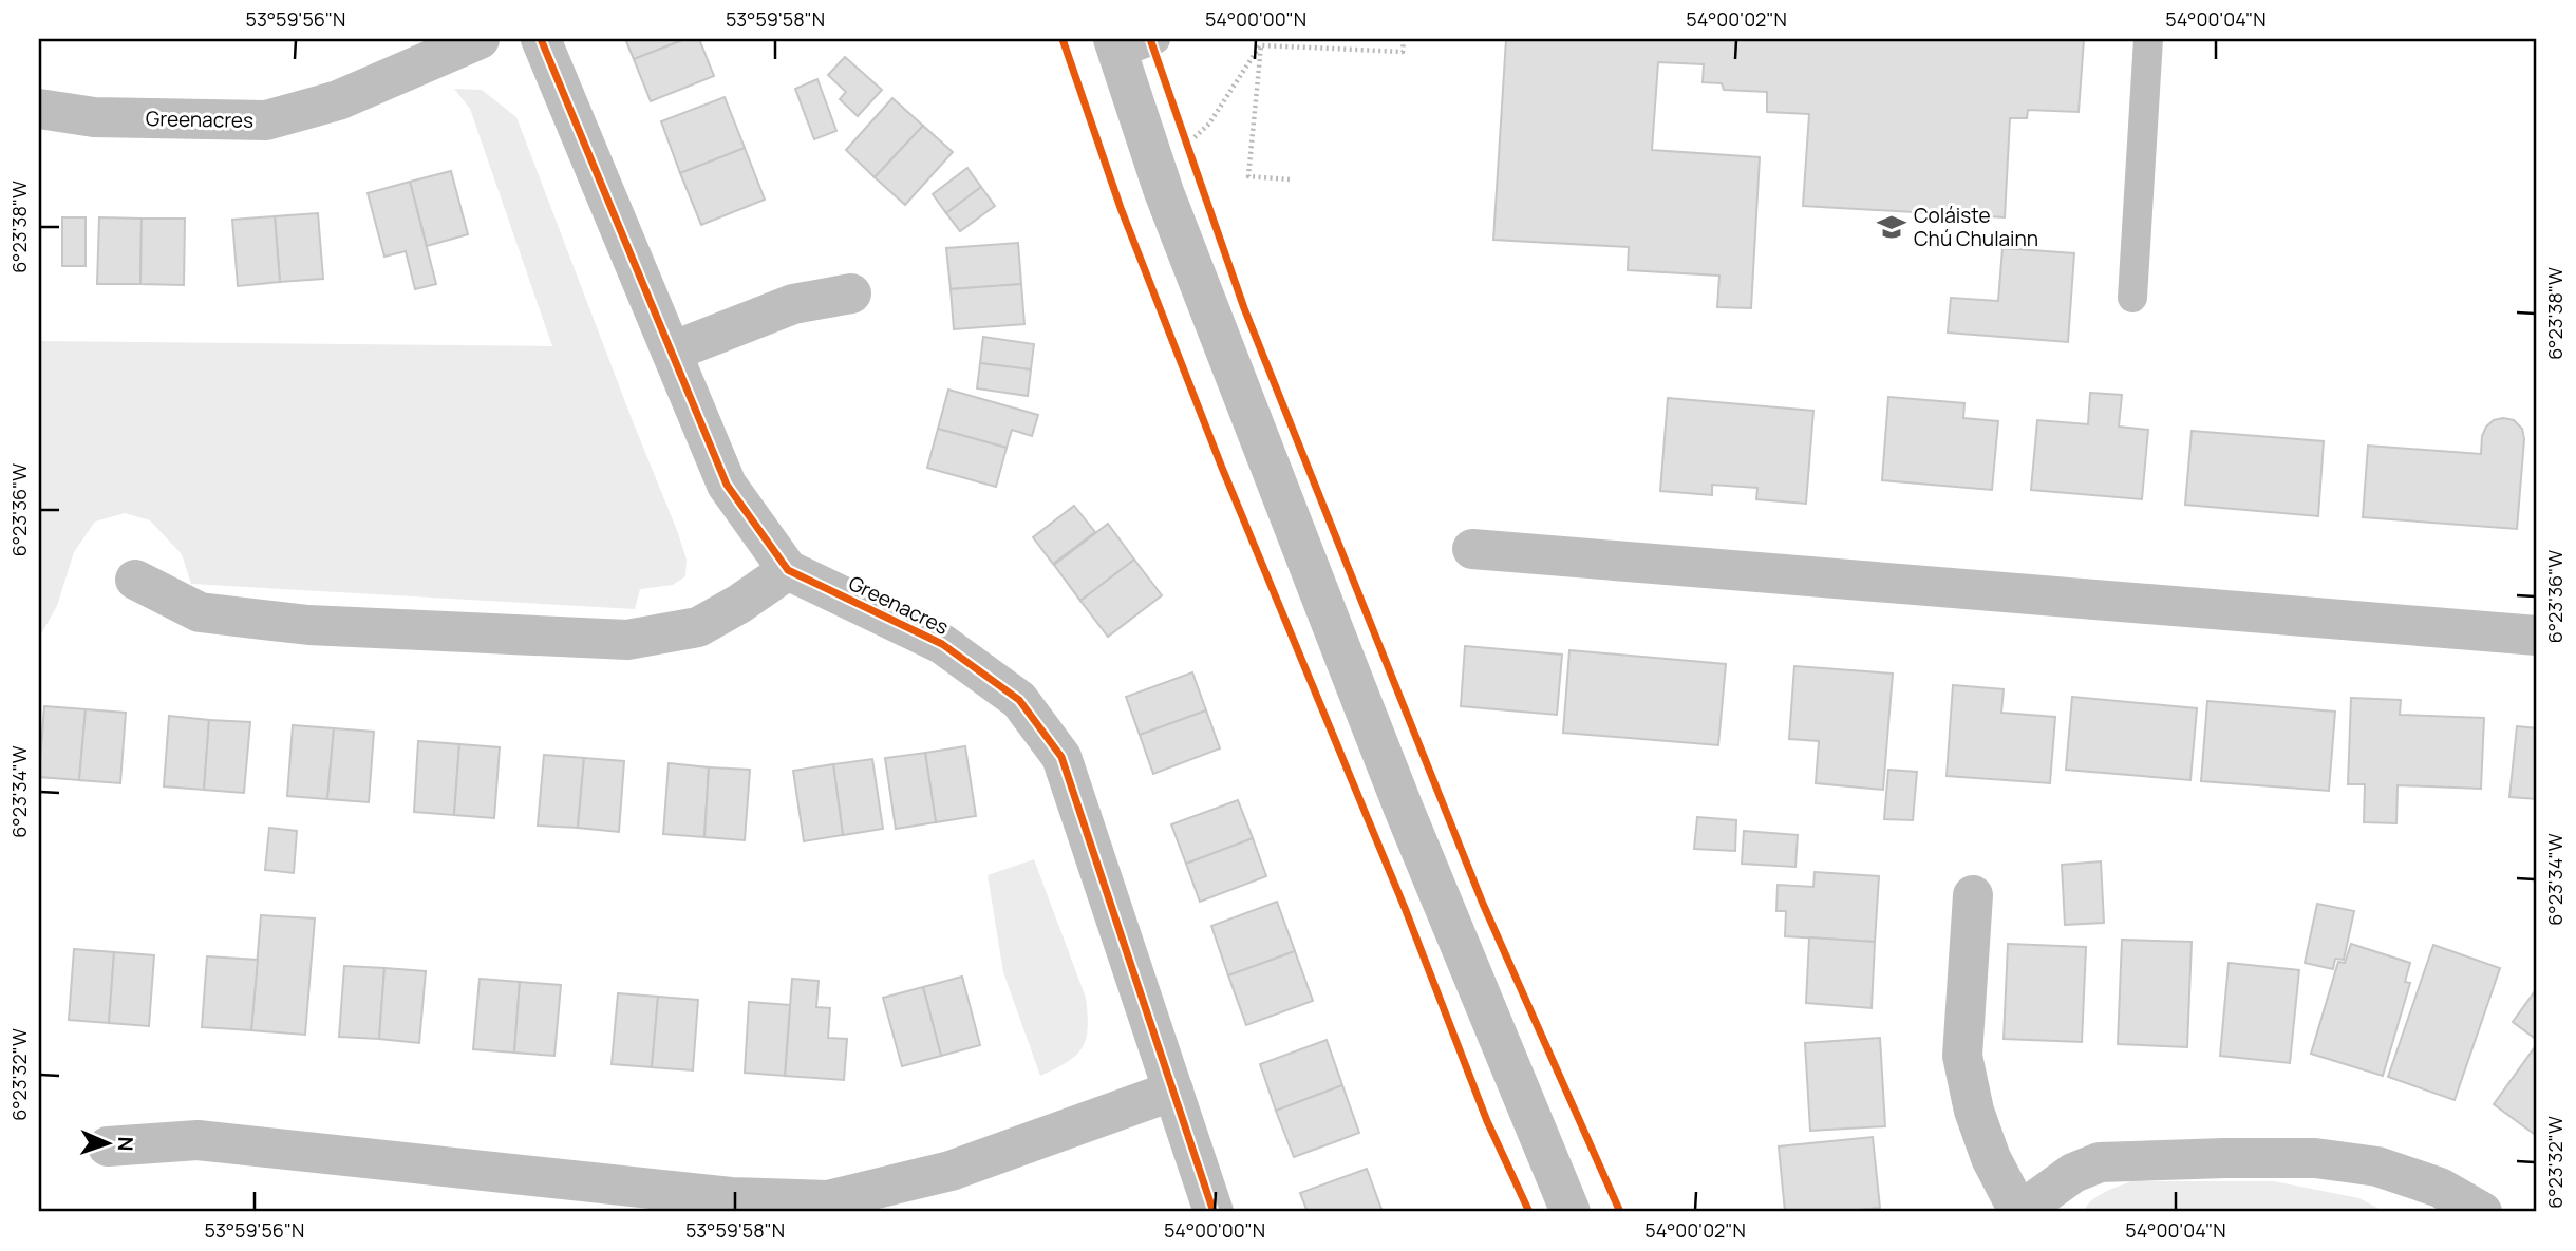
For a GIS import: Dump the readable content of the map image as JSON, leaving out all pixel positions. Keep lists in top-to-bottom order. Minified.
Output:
{"streets":{"street":["Greenacres"]},"places":{"school or university":["Coláiste Chú Chulainn"]},"north":"right","coordinates":["53°59'56\"N","53°59'58\"N","54°00'00\"N","54°00'02\"N","54°00'04\"N","6°23'38\"W","6°23'36\"W","6°23'34\"W","6°23'32\"W"]}
